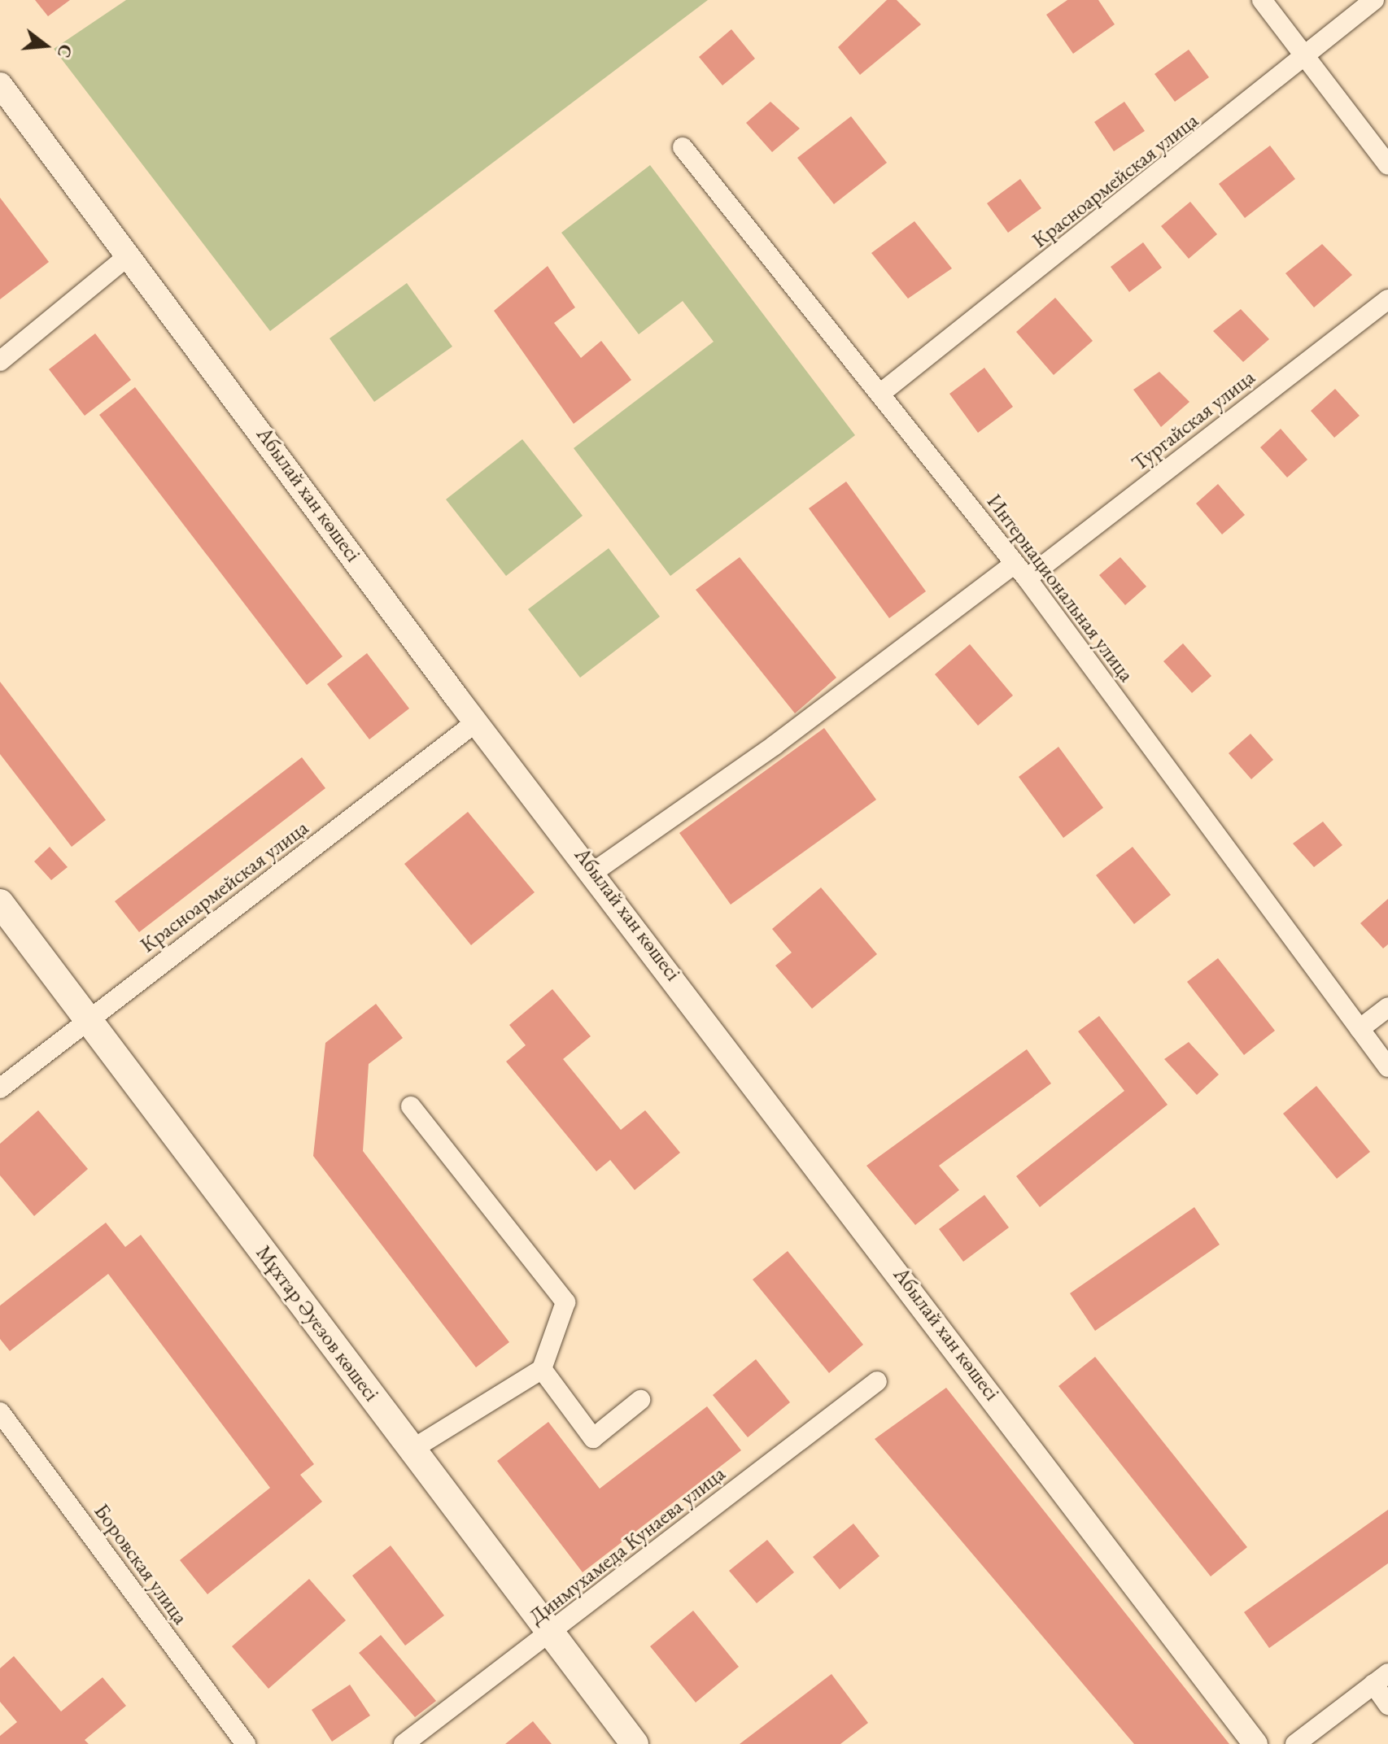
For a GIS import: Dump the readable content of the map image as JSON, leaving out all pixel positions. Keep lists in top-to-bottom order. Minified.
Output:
{"streets":{"main road":["Мұхтар Әуезов көшесі"],"street":["Красноармейская улица","Тургайская улица","Абылай хан көшесі","Интернациональная улица","Динмухамеда Кунаева улица","Боровская улица"]},"crossings":[["Красноармейская улица","Абылай хан көшесі"],["Красноармейская улица","Интернациональная улица"],["Красноармейская улица","Мұхтар Әуезов көшесі"],["Тургайская улица","Абылай хан көшесі"],["Тургайская улица","Интернациональная улица"],["Мұхтар Әуезов көшесі","Динмухамеда Кунаева улица"]],"north":"right"}
